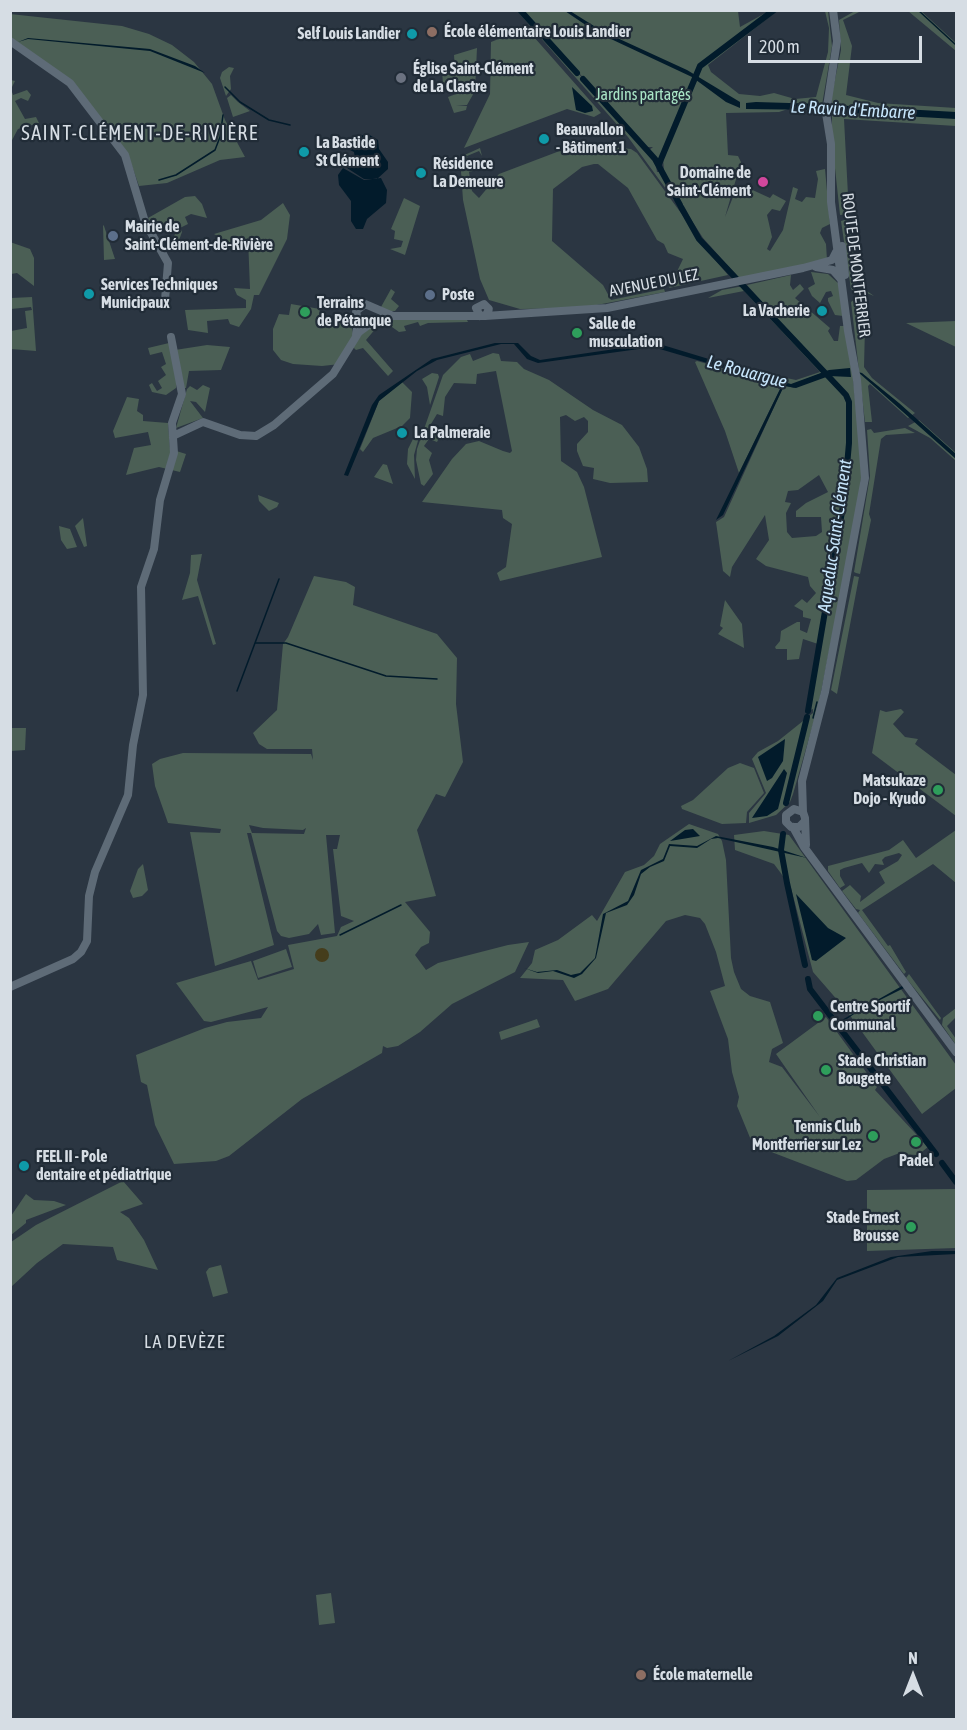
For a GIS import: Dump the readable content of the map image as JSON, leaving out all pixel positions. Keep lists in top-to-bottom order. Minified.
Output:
{"streets":{"street":["ROUTE DE MONTFERRIER","AVENUE DU LEZ"]},"crossings":[["ROUTE DE MONTFERRIER","AVENUE DU LEZ"]],"districts":["SAINT-CLÉMENT-DE-RIVIÈRE","LA DEVÈZE"],"water":["Le Ravin d'Embarre","Le Rouargue","Aqueduc Saint-Clément"],"parks":["Jardins partagés"],"places":["École élémentaire Louis Landier","Self Louis Landier","Église Saint-Clément de La Clastre","Beauvallon - Bâtiment 1","La Bastide St Clément","Résidence La Demeure","Domaine de Saint-Clément","Mairie de Saint-Clément-de-Rivière","Services Techniques Municipaux","Poste","La Vacherie","Terrains de Pétanque","Salle de musculation","La Palmeraie","Matsukaze Dojo - Kyudo","Centre Sportif Communal","Stade Christian Bougette","Tennis Club Montferrier sur Lez","Padel","FEEL II - Pole dentaire et pédiatrique","Stade Ernest Brousse","École maternelle"],"scale_bar":"200 m","north":"top"}
